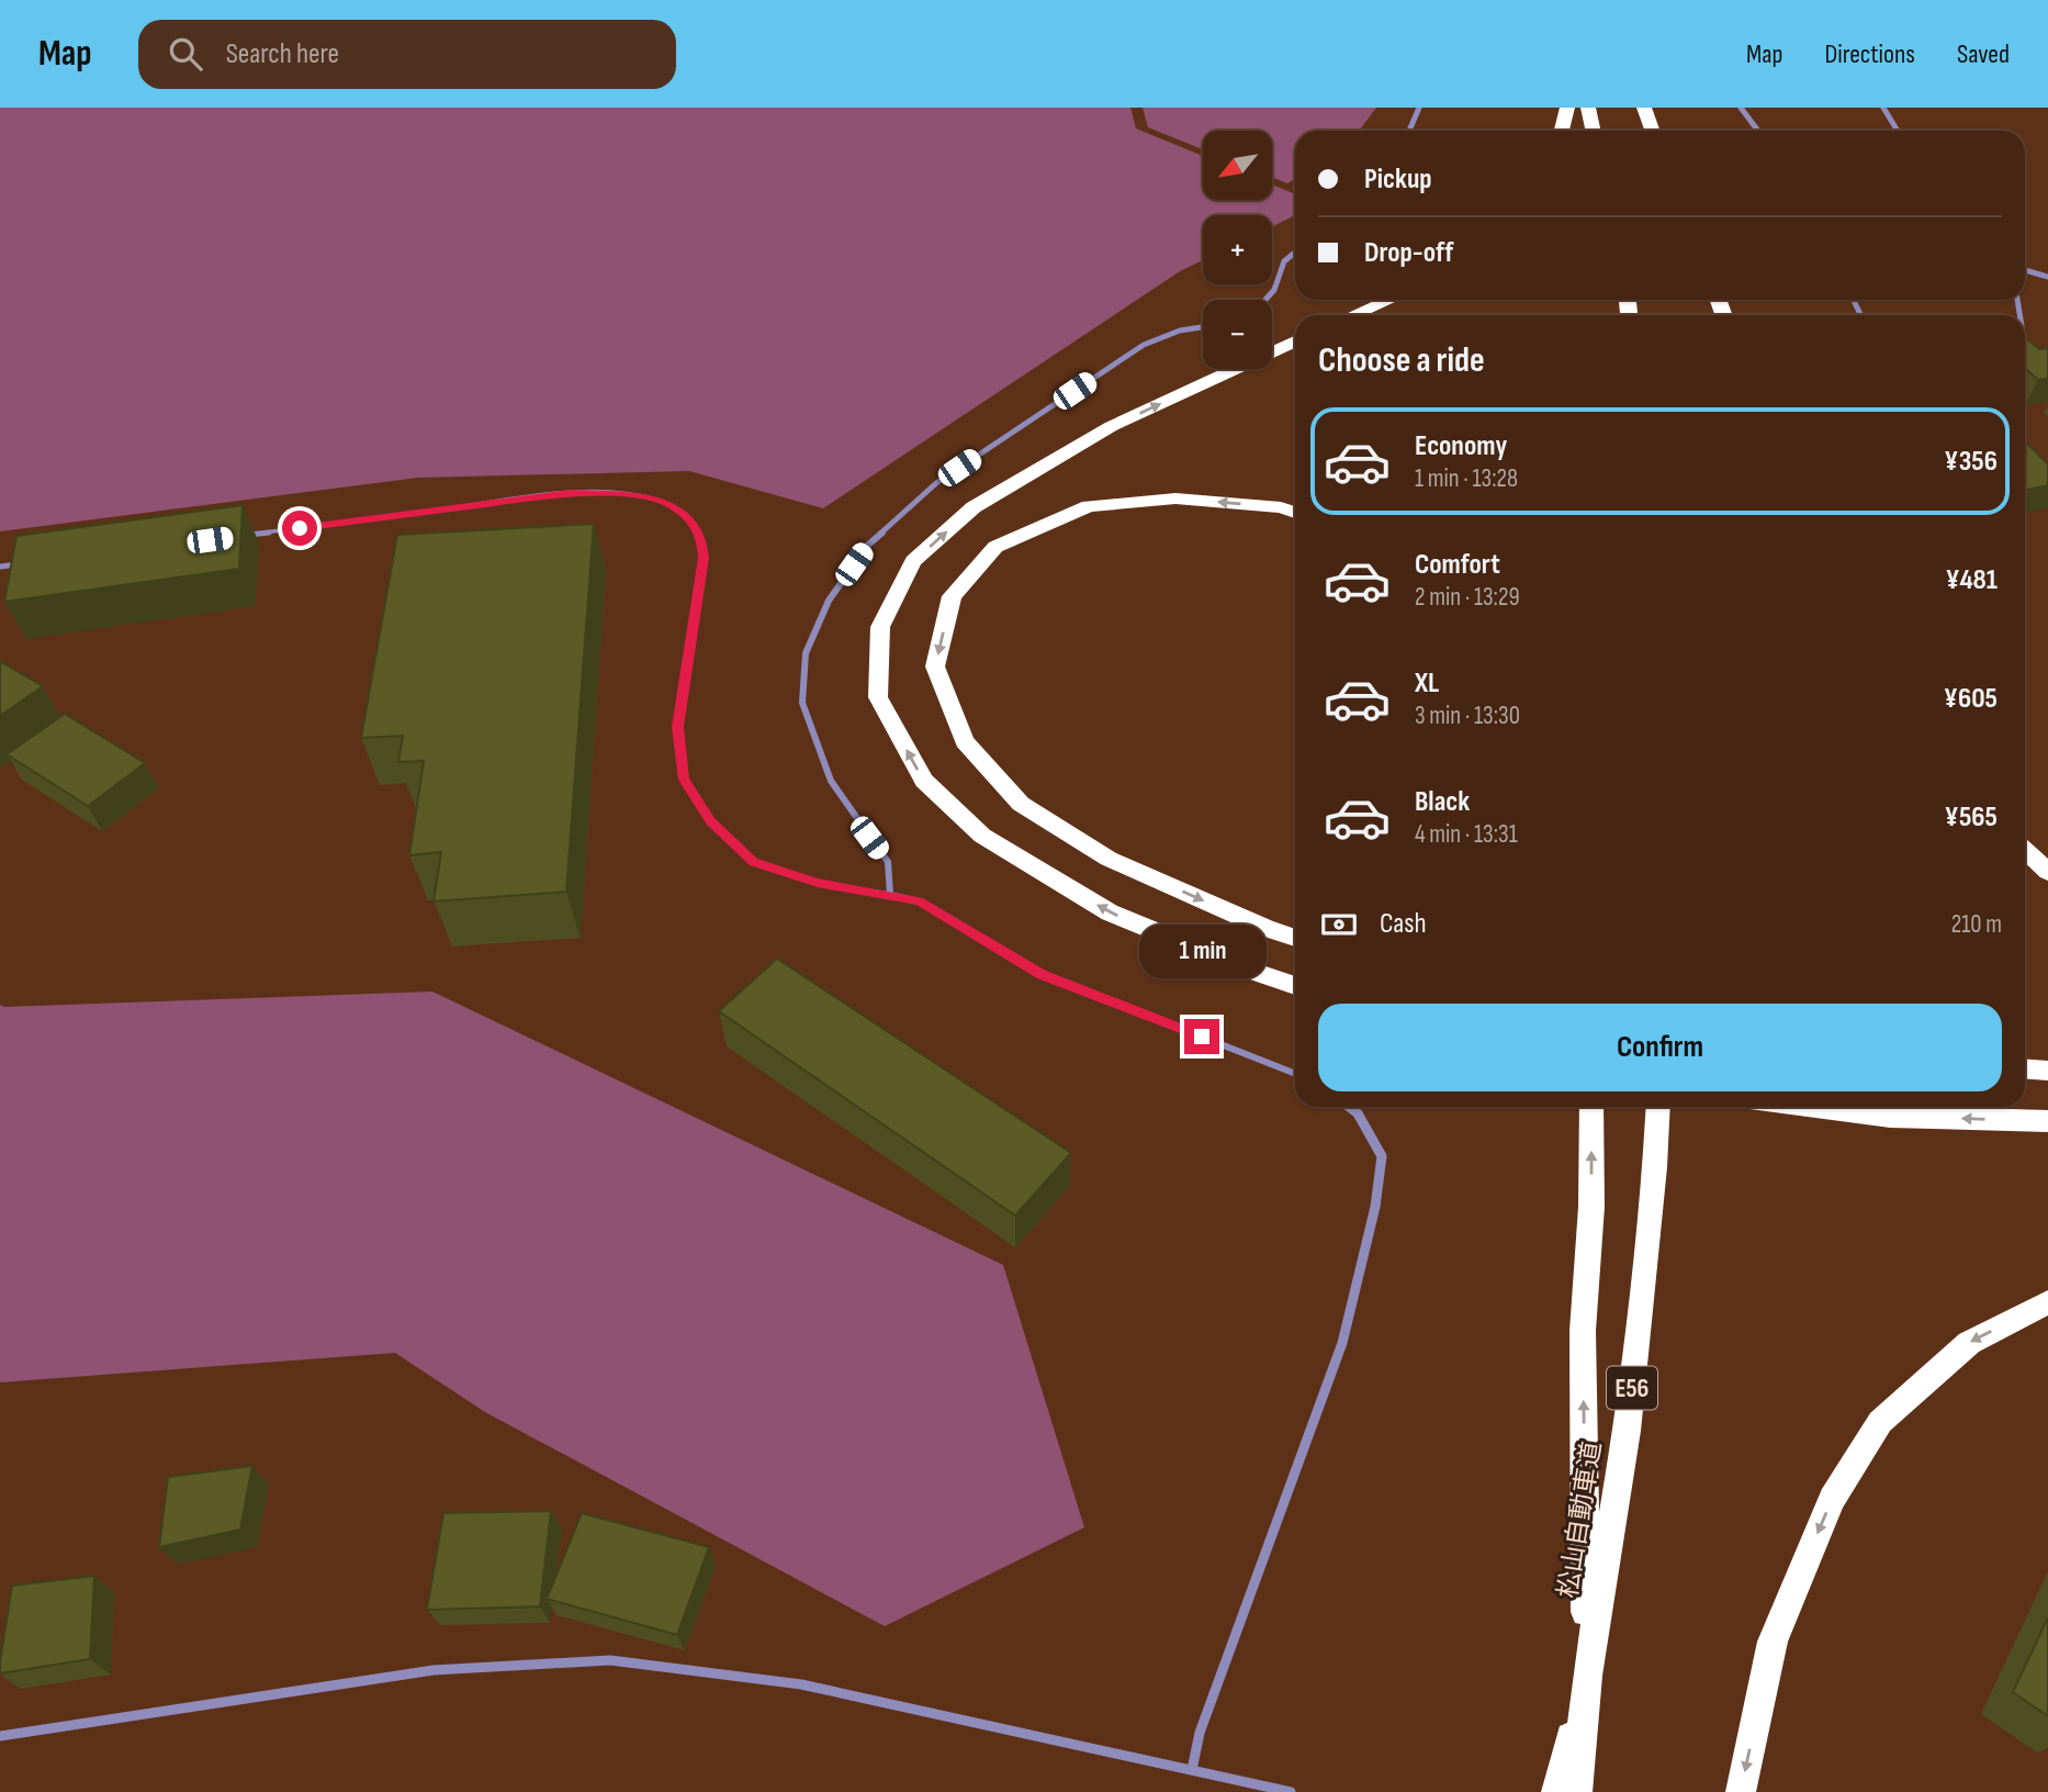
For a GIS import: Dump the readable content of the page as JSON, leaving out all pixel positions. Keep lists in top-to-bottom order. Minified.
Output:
{"streets":{"highway":["E56","松山自動車道"]},"north":"bottom left","page":{"header":"Map","search":"Search here","nav":["Map","Directions","Saved"],"map_buttons":["+","−"],"banner":["Pickup","Drop-off"],"heading":"Choose a ride","list":[{"name":"Economy","note":"1 min · 13:28","value":"¥356"},{"name":"Comfort","note":"2 min · 13:29","value":"¥481"},{"name":"XL","note":"3 min · 13:30","value":"¥605"},{"name":"Black","note":"4 min · 13:31","value":"¥565"}],"pay":["Cash","210 m"],"bubble":"1 min","buttons":"Confirm"}}
